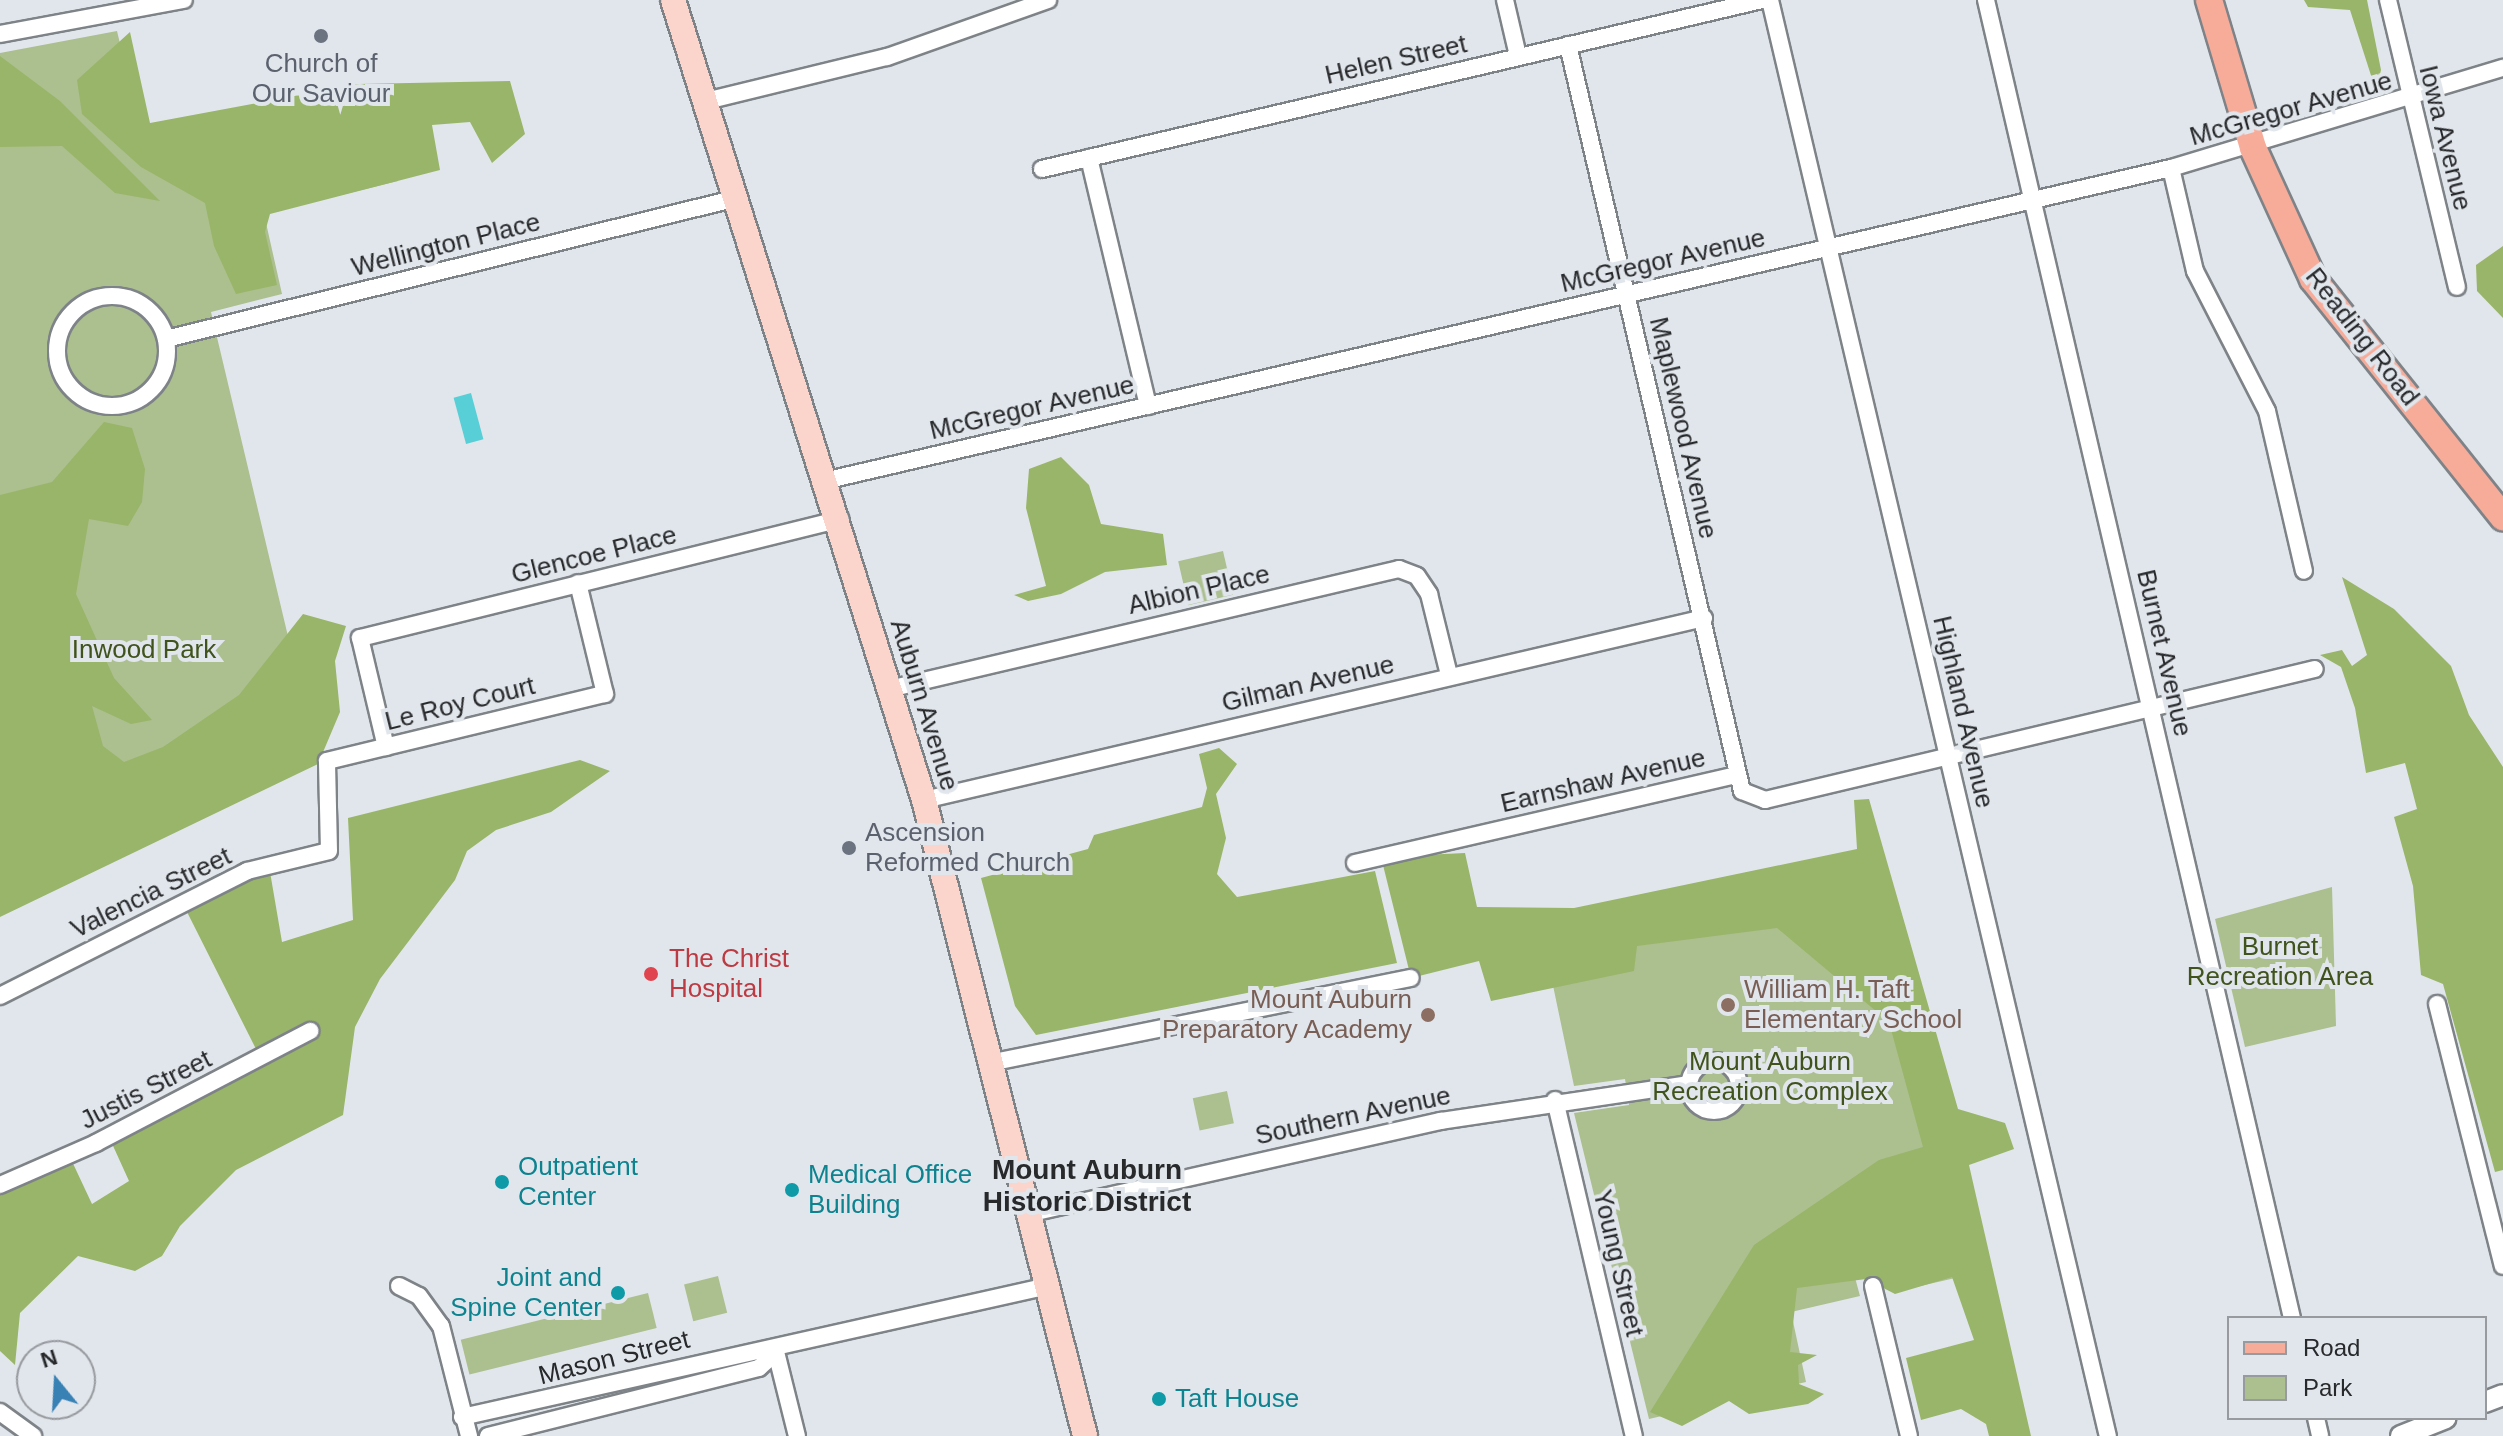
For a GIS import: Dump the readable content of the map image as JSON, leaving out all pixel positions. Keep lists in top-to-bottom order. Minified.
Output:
{"streets":{"main road":["Reading Road","Auburn Avenue"],"street":["Helen Street","McGregor Avenue","Iowa Avenue","Wellington Place","Maplewood Avenue","Glencoe Place","Albion Place","Burnet Avenue","Gilman Avenue","Le Roy Court","Highland Avenue","Earnshaw Avenue","Valencia Street","Justis Street","Southern Avenue","Young Street","Mason Street"]},"crossings":[["Helen Street","Maplewood Avenue"],["McGregor Avenue","Iowa Avenue"],["McGregor Avenue","Reading Road"],["McGregor Avenue","Maplewood Avenue"],["McGregor Avenue","Burnet Avenue"],["McGregor Avenue","Auburn Avenue"],["McGregor Avenue","Highland Avenue"],["Wellington Place","Auburn Avenue"],["Maplewood Avenue","Gilman Avenue"],["Maplewood Avenue","Earnshaw Avenue"],["Glencoe Place","Le Roy Court"],["Glencoe Place","Auburn Avenue"],["Albion Place","Gilman Avenue"],["Albion Place","Auburn Avenue"],["Burnet Avenue","Earnshaw Avenue"],["Gilman Avenue","Auburn Avenue"],["Le Roy Court","Valencia Street"],["Auburn Avenue","Southern Avenue"],["Auburn Avenue","Mason Street"],["Highland Avenue","Earnshaw Avenue"],["Southern Avenue","Young Street"]],"districts":["Mount Auburn Historic District"],"parks":["Inwood Park","Burnet Recreation Area","Mount Auburn Recreation Complex"],"places":["Church of Our Saviour","Ascension Reformed Church","The Christ Hospital","William H. Taft Elementary School","Mount Auburn Preparatory Academy","Outpatient Center","Medical Office Building","Joint and Spine Center","Taft House"],"legend":["Road","Park"],"north":"top"}
